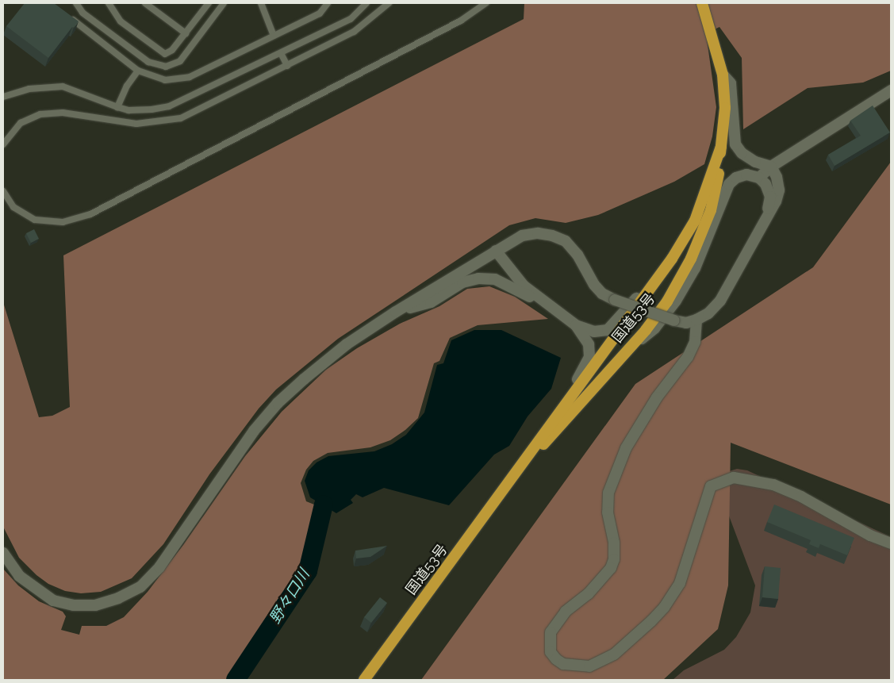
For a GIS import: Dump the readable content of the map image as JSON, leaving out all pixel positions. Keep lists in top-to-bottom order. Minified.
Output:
{"streets":{"highway":["国道53号"]},"water":["野々口川"]}
